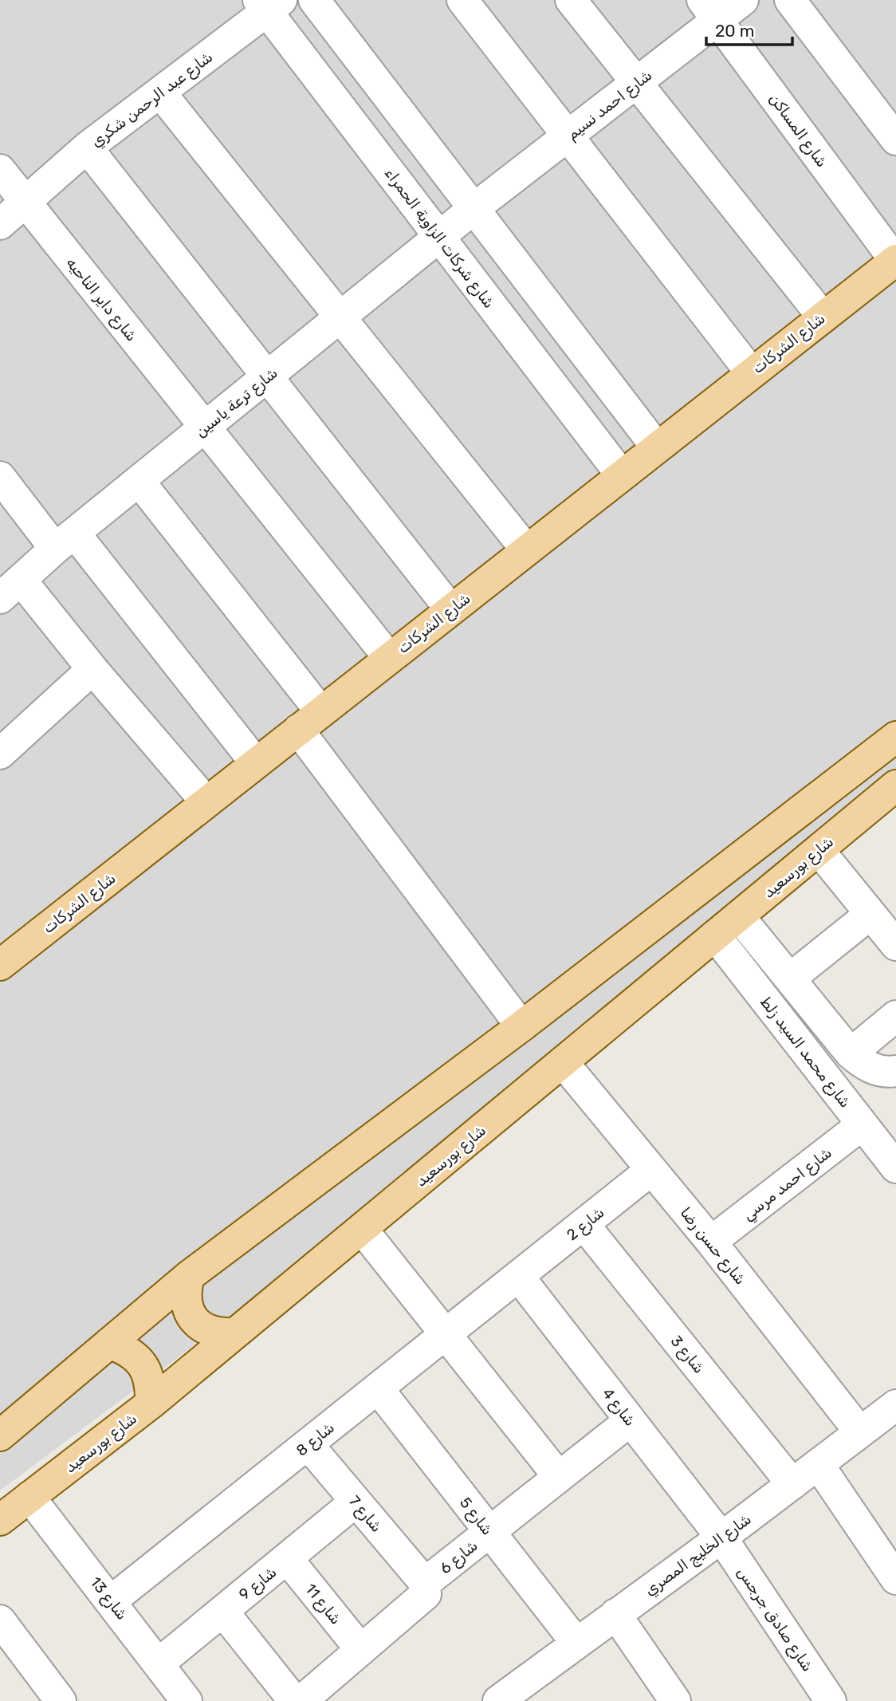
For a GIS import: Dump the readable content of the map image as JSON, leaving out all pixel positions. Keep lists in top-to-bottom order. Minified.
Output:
{"streets":{"main road":["شارع الشركات","شارع بورسعيد"],"street":["شارع عبد الرحمن شكري","شارع احمد نسيم","شارع المساكن","شارع شركات الزاوية الحمراء","شارع داير الناحيه","شارع ترعة ياسين","شارع محمد السيد زلط","شارع احمد مرسي","شارع 2","شارع حسن رضا","شارع 3","شارع 4","شارع 8","شارع 7","شارع 5","شارع الخليج المصري","شارع 6","شارع 9","شارع 13","شارع 11","شارع صادق جرجس"]},"crossings":[["شارع عبد الرحمن شكري","شارع شركات الزاوية الحمراء"],["شارع عبد الرحمن شكري","شارع داير الناحيه"],["شارع احمد نسيم","شارع المساكن"],["شارع احمد نسيم","شارع ترعة ياسين"],["شارع المساكن","شارع الشركات"],["شارع شركات الزاوية الحمراء","شارع الشركات"],["شارع شركات الزاوية الحمراء","شارع ترعة ياسين"],["شارع داير الناحيه","شارع الشركات"],["شارع داير الناحيه","شارع ترعة ياسين"],["شارع بورسعيد","شارع محمد السيد زلط"],["شارع بورسعيد","شارع حسن رضا"],["شارع بورسعيد","شارع 13"],["شارع محمد السيد زلط","شارع احمد مرسي"],["شارع احمد مرسي","شارع حسن رضا"],["شارع 2","شارع حسن رضا"],["شارع 2","شارع 3"],["شارع 2","شارع 4"],["شارع 2","شارع 8"],["شارع حسن رضا","شارع الخليج المصري"],["شارع 3","شارع الخليج المصري"],["شارع 4","شارع 8"],["شارع 4","شارع الخليج المصري"],["شارع 4","شارع 6"],["شارع 4","شارع صادق جرجس"],["شارع 8","شارع 7"],["شارع 8","شارع 5"],["شارع 8","شارع 13"],["شارع 7","شارع 6"],["شارع 7","شارع 9"],["شارع 5","شارع الخليج المصري"],["شارع 5","شارع 6"],["شارع الخليج المصري","شارع صادق جرجس"],["شارع 6","شارع 11"],["شارع 9","شارع 13"],["شارع 9","شارع 11"]],"scale_bar":"20 m"}
